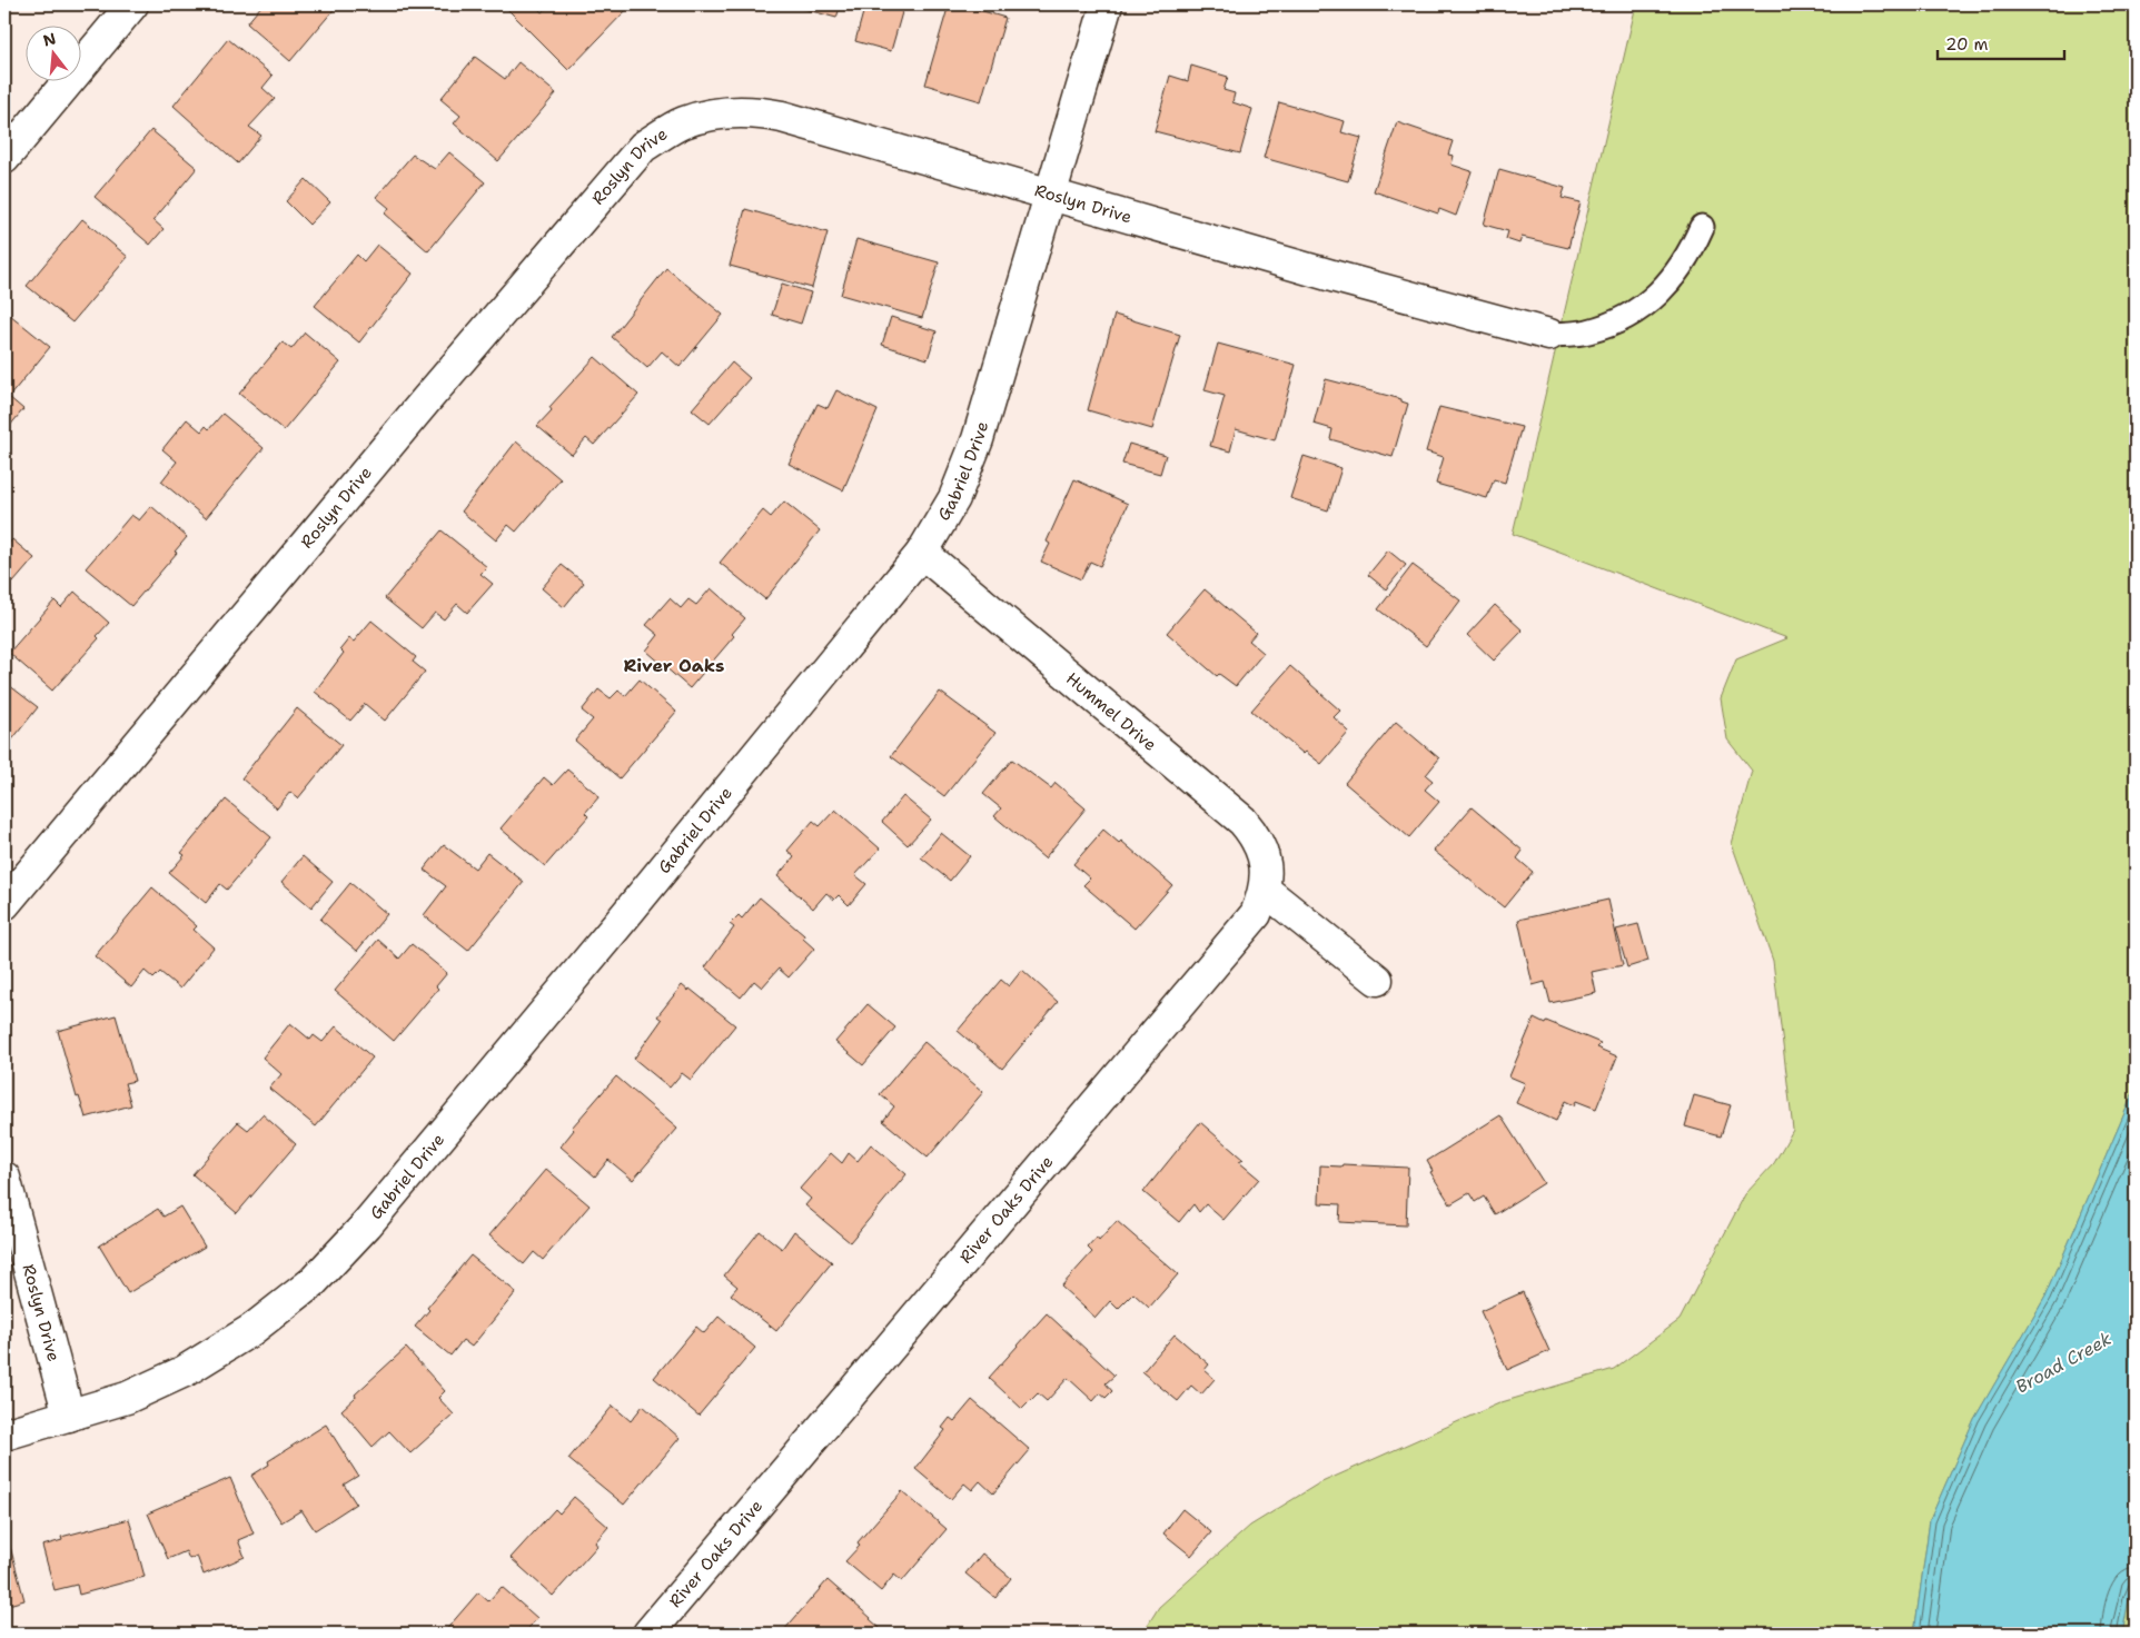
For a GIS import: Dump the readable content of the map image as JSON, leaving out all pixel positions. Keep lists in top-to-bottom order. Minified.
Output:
{"streets":{"street":["Roslyn Drive","Gabriel Drive","Hummel Drive","River Oaks Drive"]},"crossings":[["Roslyn Drive","Gabriel Drive"],["Gabriel Drive","Hummel Drive"],["Hummel Drive","River Oaks Drive"]],"districts":["River Oaks"],"water":["Broad Creek"],"scale_bar":"20 m","north":"top"}
